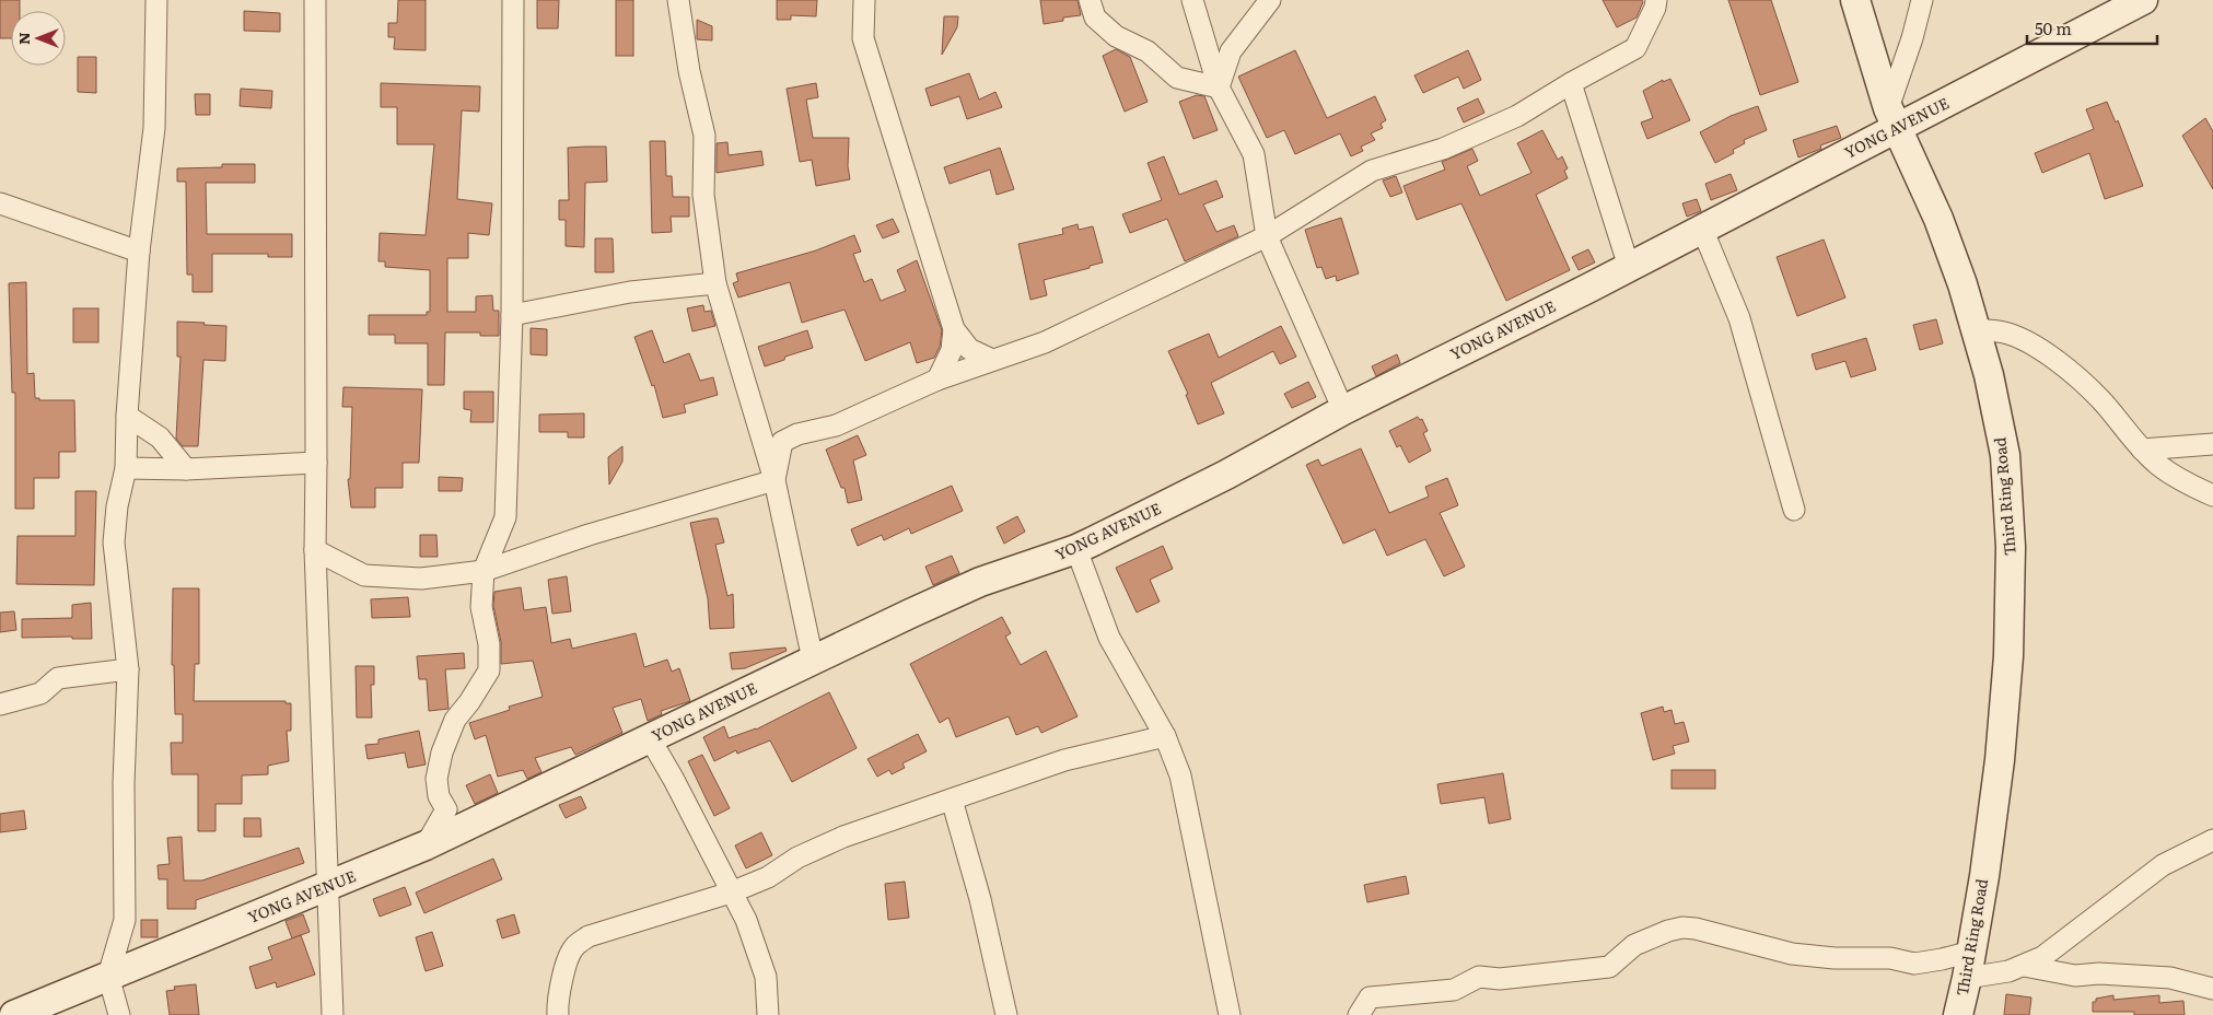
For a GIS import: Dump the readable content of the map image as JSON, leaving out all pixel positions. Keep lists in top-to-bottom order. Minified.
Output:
{"streets":{"street":["YONG AVENUE","Third Ring Road"]},"crossings":[["YONG AVENUE","Third Ring Road"]],"scale_bar":"50 m","north":"left"}
